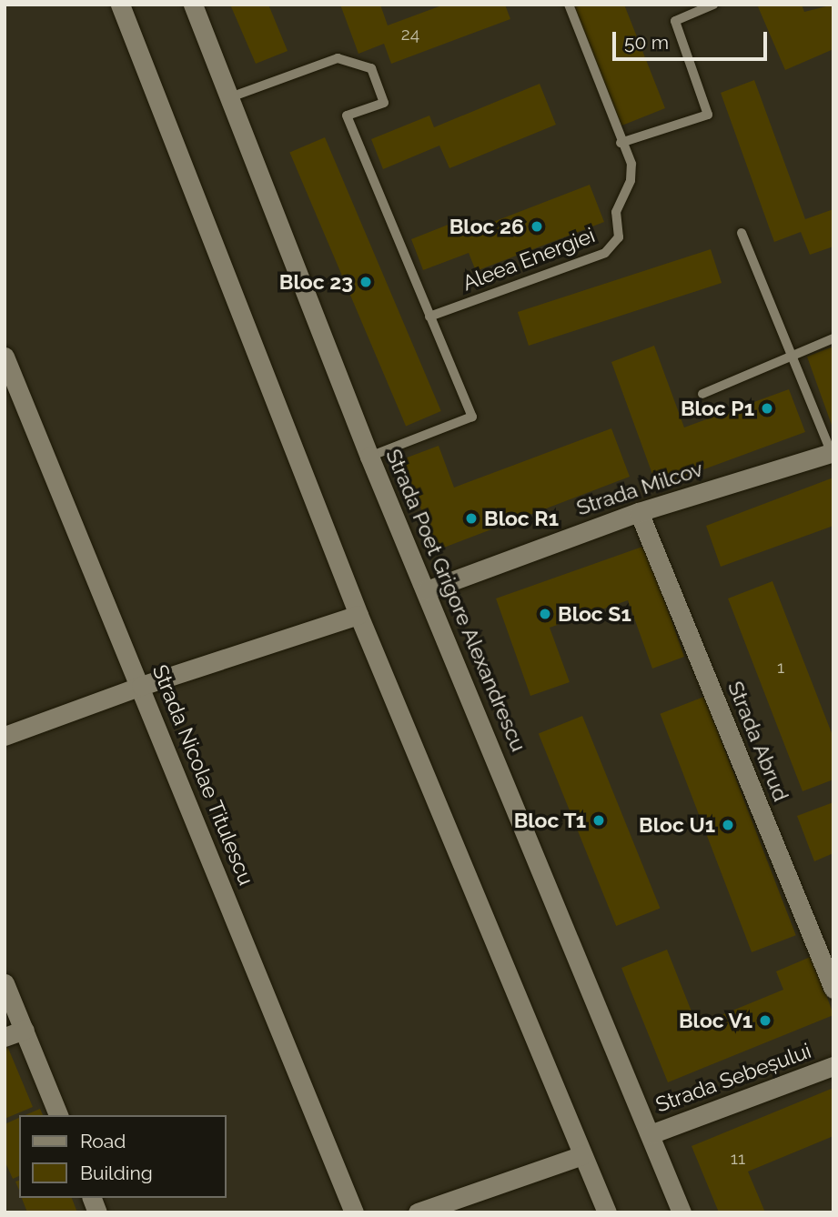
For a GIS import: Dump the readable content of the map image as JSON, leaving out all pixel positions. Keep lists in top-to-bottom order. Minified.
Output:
{"streets":{"street":["Strada Milcov","Strada Poet Grigore Alexandrescu","Strada Abrud","Strada Nicolae Titulescu","Strada Sebeșului"],"lane":["Aleea Energiei"]},"crossings":[["Strada Milcov","Strada Poet Grigore Alexandrescu"],["Strada Milcov","Strada Abrud"],["Strada Poet Grigore Alexandrescu","Strada Sebeșului"]],"places":["Bloc 26","Bloc 23","Bloc P1","Bloc R1","Bloc S1","Bloc T1","Bloc U1","Bloc V1"],"house_numbers":["24","1","11"],"legend":["Road","Building"],"scale_bar":"50 m"}
